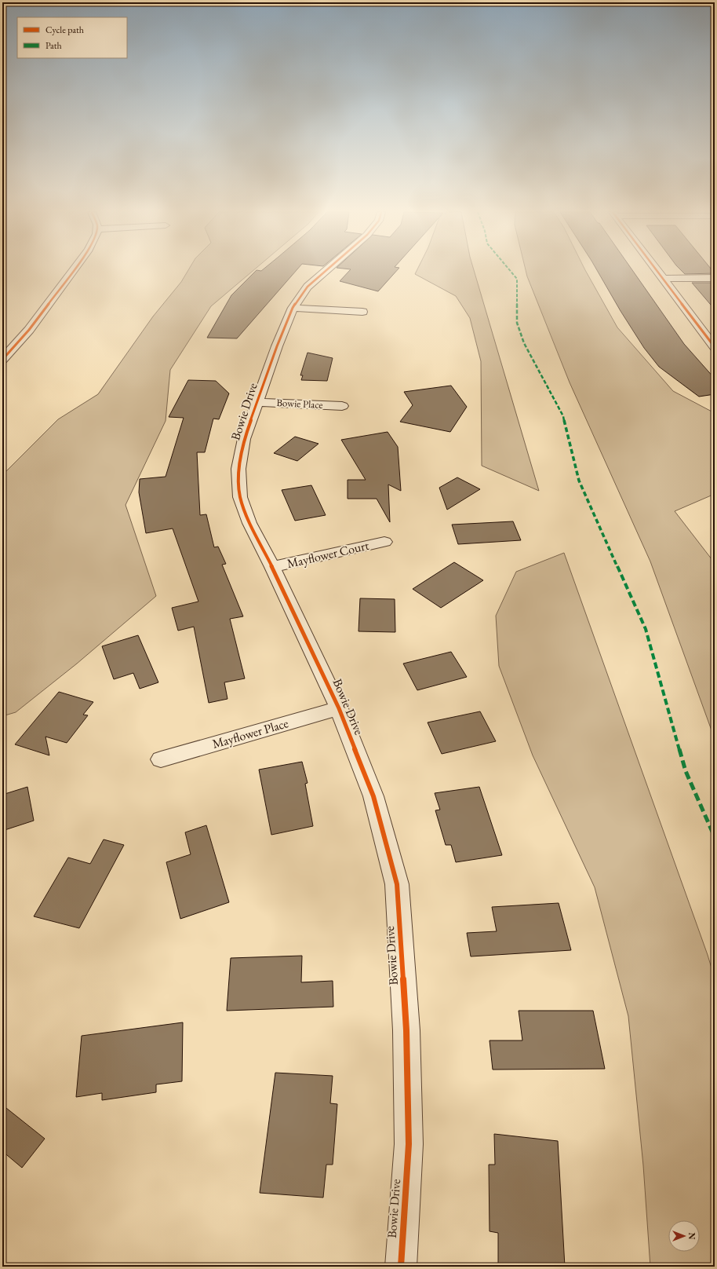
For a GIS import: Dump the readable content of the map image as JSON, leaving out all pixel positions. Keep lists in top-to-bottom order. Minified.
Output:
{"streets":{"street":["Bowie Place","Bowie Drive","Mayflower Court","Mayflower Place"]},"crossings":[["Bowie Place","Bowie Drive"],["Bowie Drive","Mayflower Court"],["Bowie Drive","Mayflower Place"]],"legend":["Cycle path","Path"],"north":"right"}
